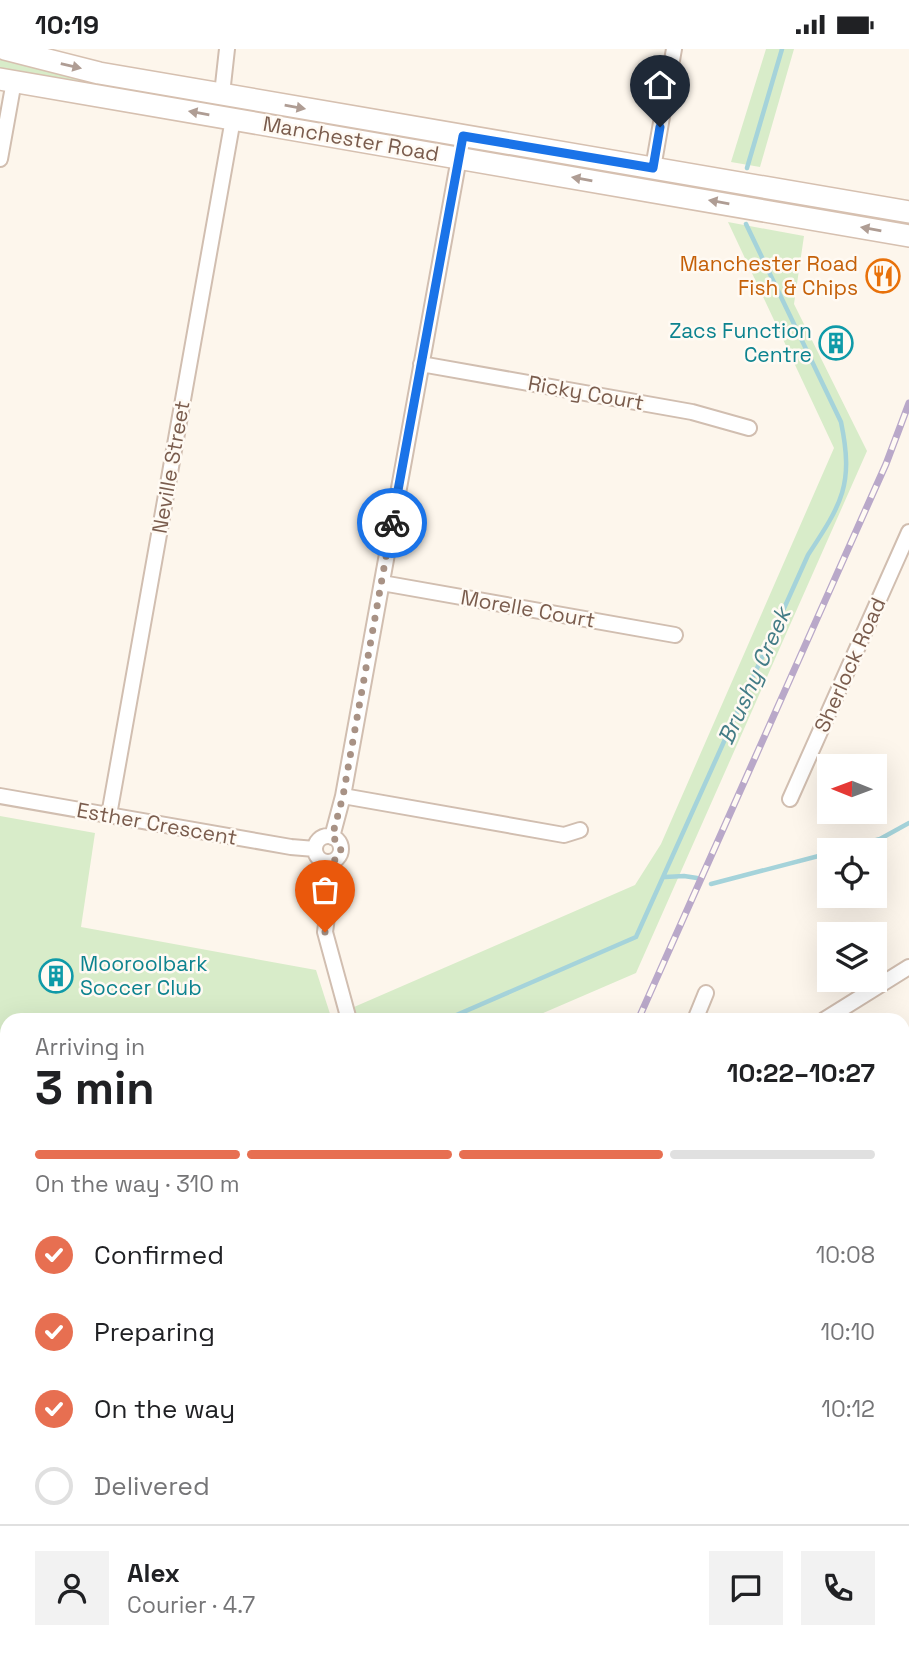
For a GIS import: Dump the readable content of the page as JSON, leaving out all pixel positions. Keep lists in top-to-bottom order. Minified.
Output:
{"streets":{"main road":["Manchester Road"],"street":["Ricky Court","Neville Street","Morelle Court","Sherlock Road","Esther Crescent"]},"crossings":[["Manchester Road","Neville Street"],["Neville Street","Esther Crescent"]],"water":["Brushy Creek"],"places":{"restaurant":["Manchester Road Fish & Chips"],"building":["Zacs Function Centre","Mooroolbark Soccer Club"]},"north":"left","page":{"status":"10:19","heading":["3 min","Arriving in","10:22–10:27"],"panel":["Alex","Courier · 4.7"],"bar":"On the way · 310 m","list":[["Confirmed","10:08"],["Preparing","10:10"],["On the way","10:12"],"Delivered"]}}
